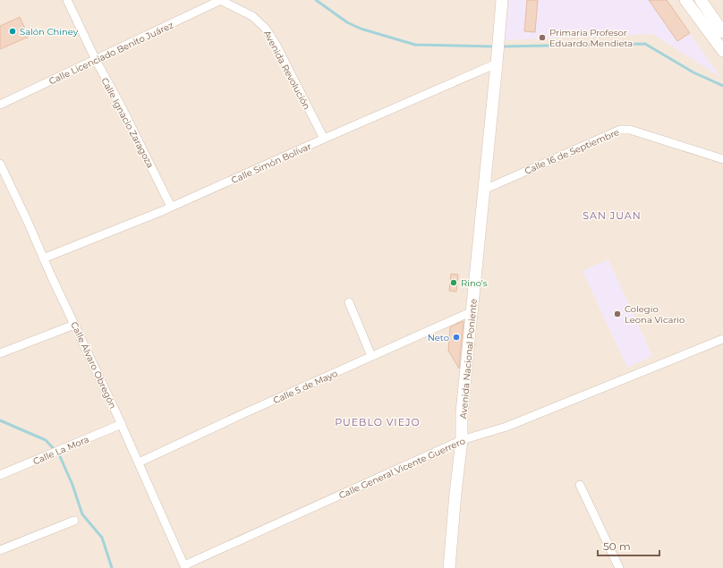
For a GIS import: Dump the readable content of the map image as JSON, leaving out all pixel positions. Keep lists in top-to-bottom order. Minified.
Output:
{"streets":{"street":["Calle Licenciado Benito Juárez","Avenida Revolución","Calle Ignacio Zaragoza","Calle 16 de Septiembre","Calle Simón Bolívar","Avenida Nacional Poniente","Calle Álvaro Obregón","Calle 5 de Mayo","Calle La Mora","Calle General Vicente Guerrero"]},"crossings":[["Calle Licenciado Benito Juárez","Avenida Revolución"],["Calle Licenciado Benito Juárez","Calle Ignacio Zaragoza"],["Avenida Revolución","Calle Simón Bolívar"],["Calle Ignacio Zaragoza","Calle Simón Bolívar"],["Calle 16 de Septiembre","Avenida Nacional Poniente"],["Calle Simón Bolívar","Avenida Nacional Poniente"],["Calle Simón Bolívar","Calle Álvaro Obregón"],["Avenida Nacional Poniente","Calle 5 de Mayo"],["Avenida Nacional Poniente","Calle General Vicente Guerrero"],["Calle Álvaro Obregón","Calle 5 de Mayo"],["Calle Álvaro Obregón","Calle La Mora"],["Calle Álvaro Obregón","Calle General Vicente Guerrero"]],"districts":["SAN JUAN","PUEBLO VIEJO"],"places":["Salón Chiney","Primaria Profesor Eduardo Mendieta","Rino's","Colegio Leona Vicario","Neto"],"scale_bar":"50 m"}
